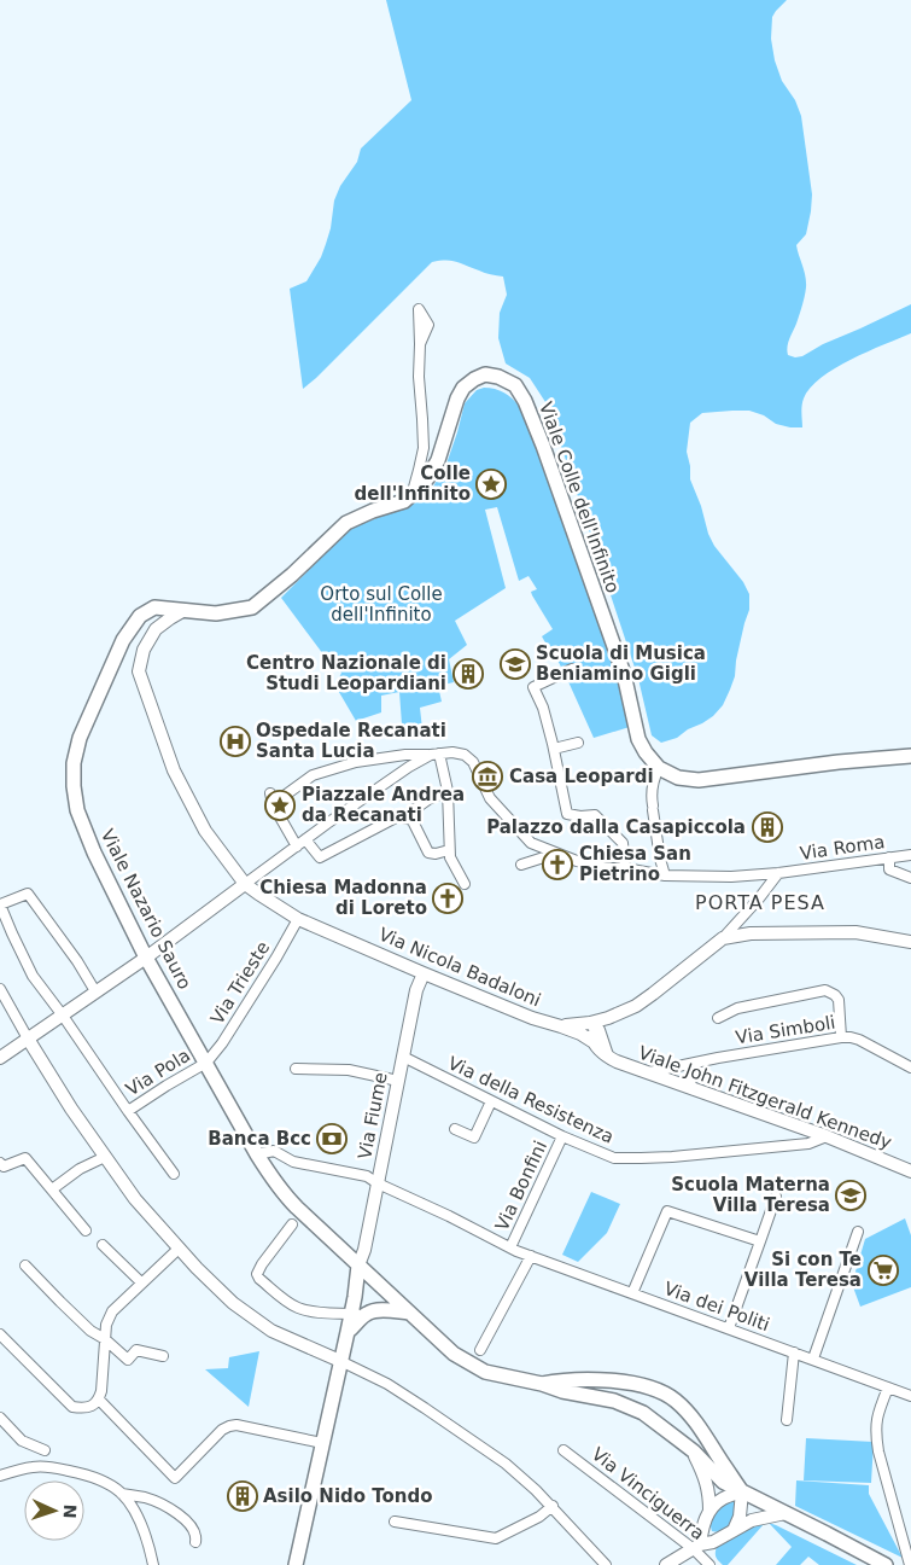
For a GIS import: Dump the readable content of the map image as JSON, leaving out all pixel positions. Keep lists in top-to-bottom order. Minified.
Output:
{"streets":{"main road":["Viale Colle dell'Infinito","Viale Nazario Sauro"],"street":["Via Roma","Via Nicola Badaloni","Via Trieste","Via Simboli","Via Pola","Viale John Fitzgerald Kennedy","Via della Resistenza","Via Fiume","Via Bonfini","Via dei Politi","Via Vinciguerra"]},"crossings":[["Viale Colle dell'Infinito","Viale Nazario Sauro"],["Viale Colle dell'Infinito","Via Nicola Badaloni"],["Viale Nazario Sauro","Via Nicola Badaloni"],["Viale Nazario Sauro","Via Trieste"],["Viale Nazario Sauro","Via Pola"],["Viale Nazario Sauro","Via Fiume"],["Via Nicola Badaloni","Via Trieste"],["Via Nicola Badaloni","Viale John Fitzgerald Kennedy"],["Via Nicola Badaloni","Via Fiume"],["Via Trieste","Via Pola"],["Via Simboli","Viale John Fitzgerald Kennedy"],["Viale John Fitzgerald Kennedy","Via della Resistenza"],["Via della Resistenza","Via Fiume"],["Via della Resistenza","Via Bonfini"],["Via Fiume","Via dei Politi"],["Via Bonfini","Via dei Politi"]],"districts":["PORTA PESA"],"parks":["Orto sul Colle dell'Infinito"],"places":{"place":["Colle dell'Infinito","Piazzale Andrea da Recanati"],"school or university":["Scuola di Musica Beniamino Gigli","Scuola Materna Villa Teresa"],"building":["Centro Nazionale di Studi Leopardiani","Palazzo dalla Casapiccola","Asilo Nido Tondo"],"hospital":["Ospedale Recanati Santa Lucia"],"museum":["Casa Leopardi"],"church":["Chiesa San Pietrino","Chiesa Madonna di Loreto"],"bank":["Banca Bcc"],"supermarket":["Si con Te Villa Teresa"]},"north":"right"}
